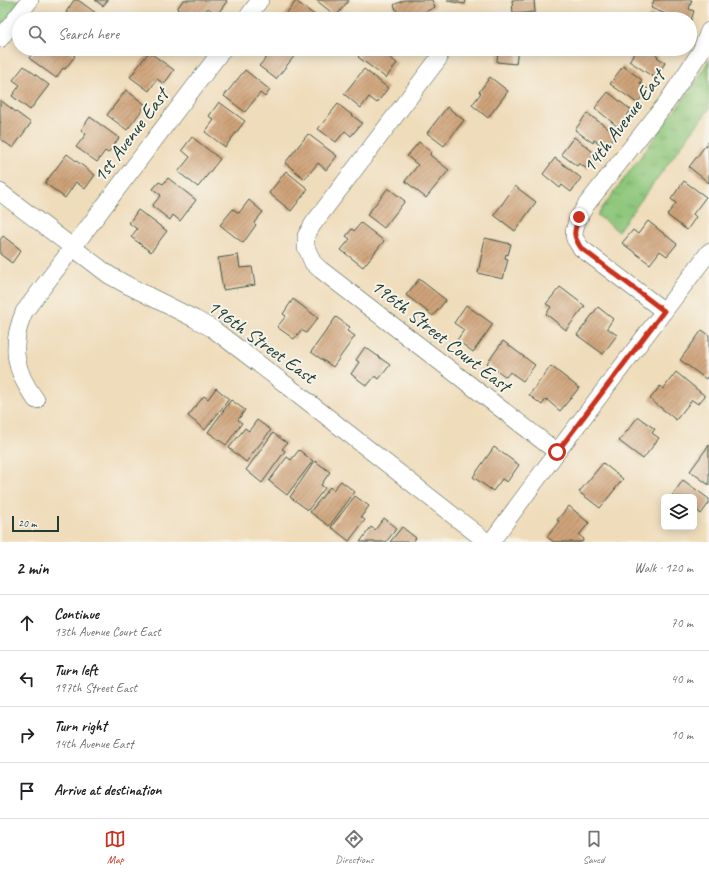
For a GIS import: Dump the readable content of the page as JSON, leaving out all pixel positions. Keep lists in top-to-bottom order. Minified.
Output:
{"streets":{"street":["14th Avenue East","1st Avenue East","196th Street Court East","196th Street East"]},"crossings":[["1st Avenue East","196th Street East"]],"scale_bar":"20 m","page":{"search":"Search here","scale":"20 m","heading":["2 min","Walk · 120 m"],"list":[["Continue","13th Avenue Court East","70 m"],["Turn left","197th Street East","40 m"],["Turn right","14th Avenue East","10 m"],"Arrive at destination"],"nav":["Map","Directions","Saved"]}}
